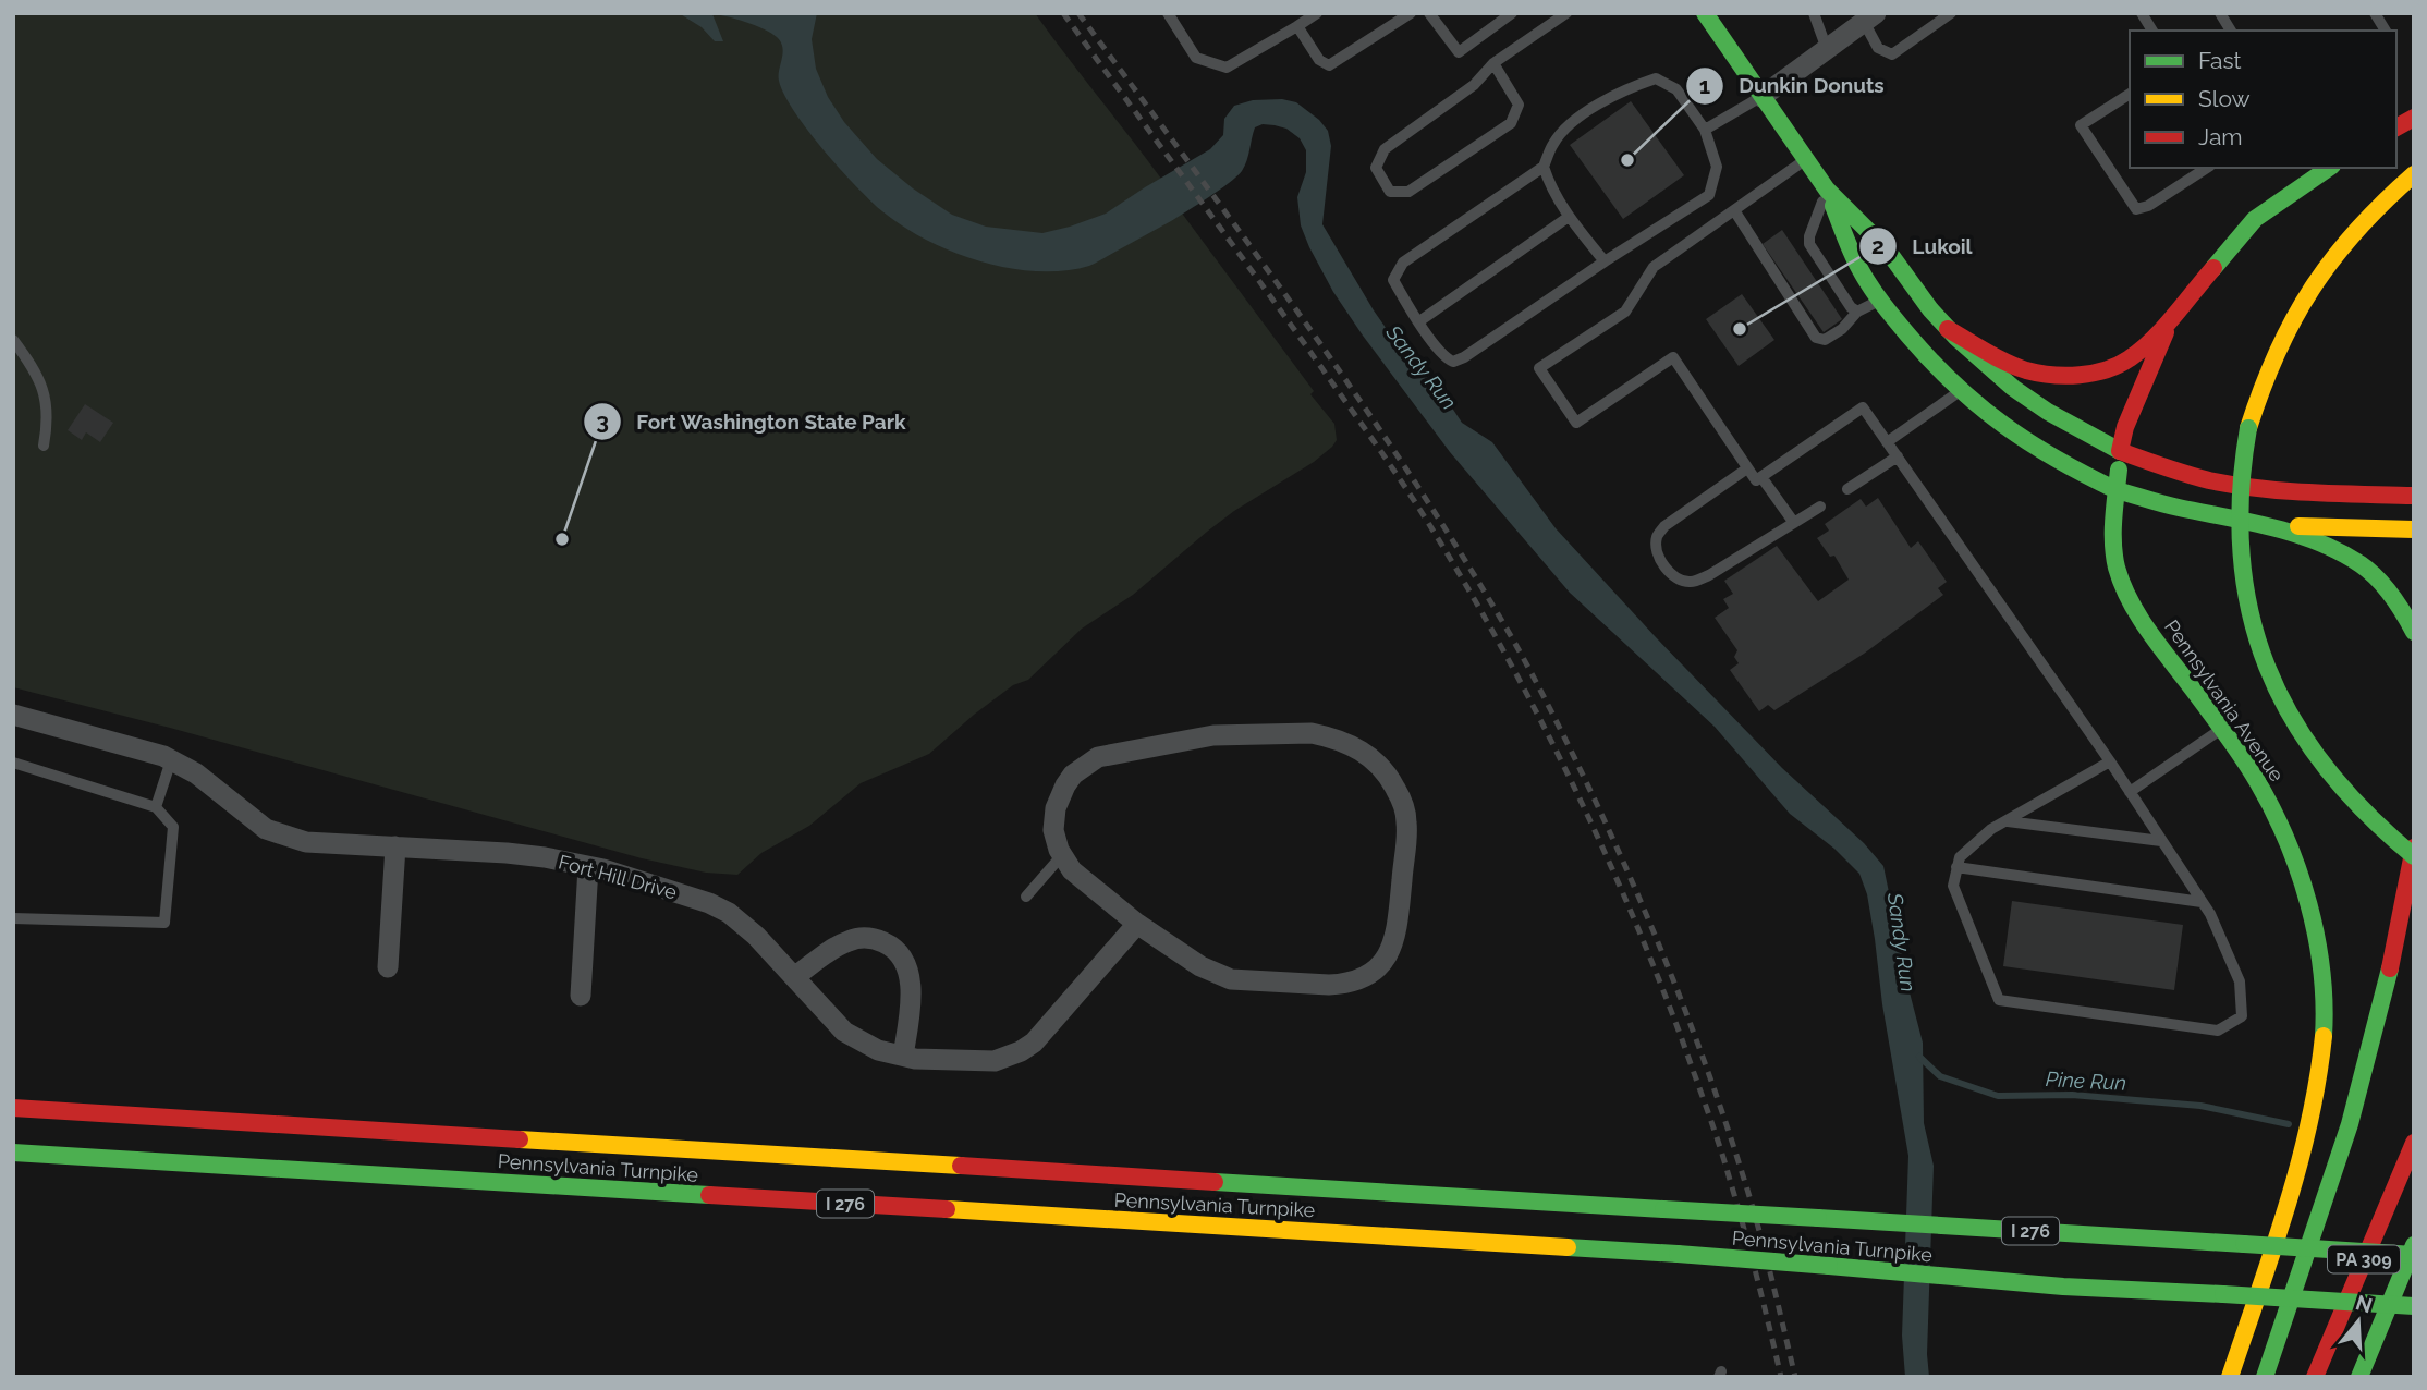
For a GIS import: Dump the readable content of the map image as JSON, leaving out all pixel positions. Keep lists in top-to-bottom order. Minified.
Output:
{"streets":{"main road":["Pennsylvania Avenue","Pennsylvania Turnpike","I 276","PA 309"],"street":["Fort Hill Drive"]},"water":["Sandy Run","Pine Run"],"places":["Dunkin Donuts","Lukoil","Fort Washington State Park"],"legend":["Fast","Slow","Jam"],"north":"top"}
